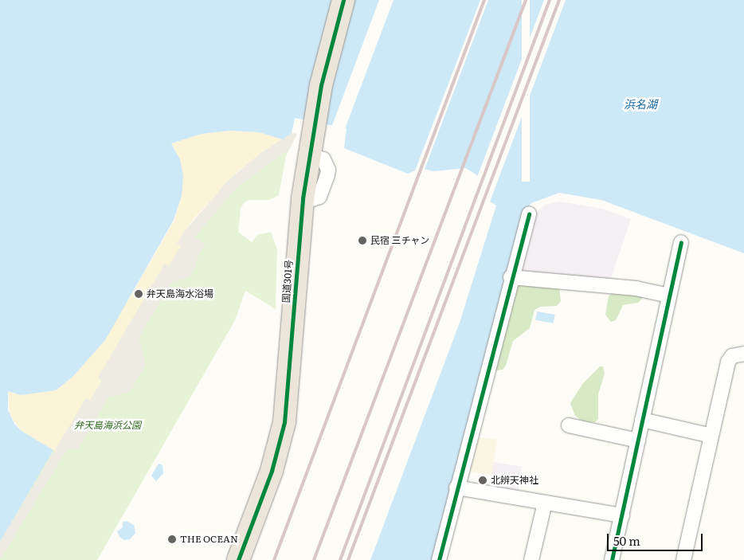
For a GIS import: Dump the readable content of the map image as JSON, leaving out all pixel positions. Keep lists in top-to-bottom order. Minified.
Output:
{"streets":{"highway":["国道301号"]},"water":["浜名湖"],"parks":["弁天島海浜公園"],"places":["民宿 三チャン","弁天島海水浴場","北辨天神社","THE OCEAN"],"scale_bar":"50 m"}
